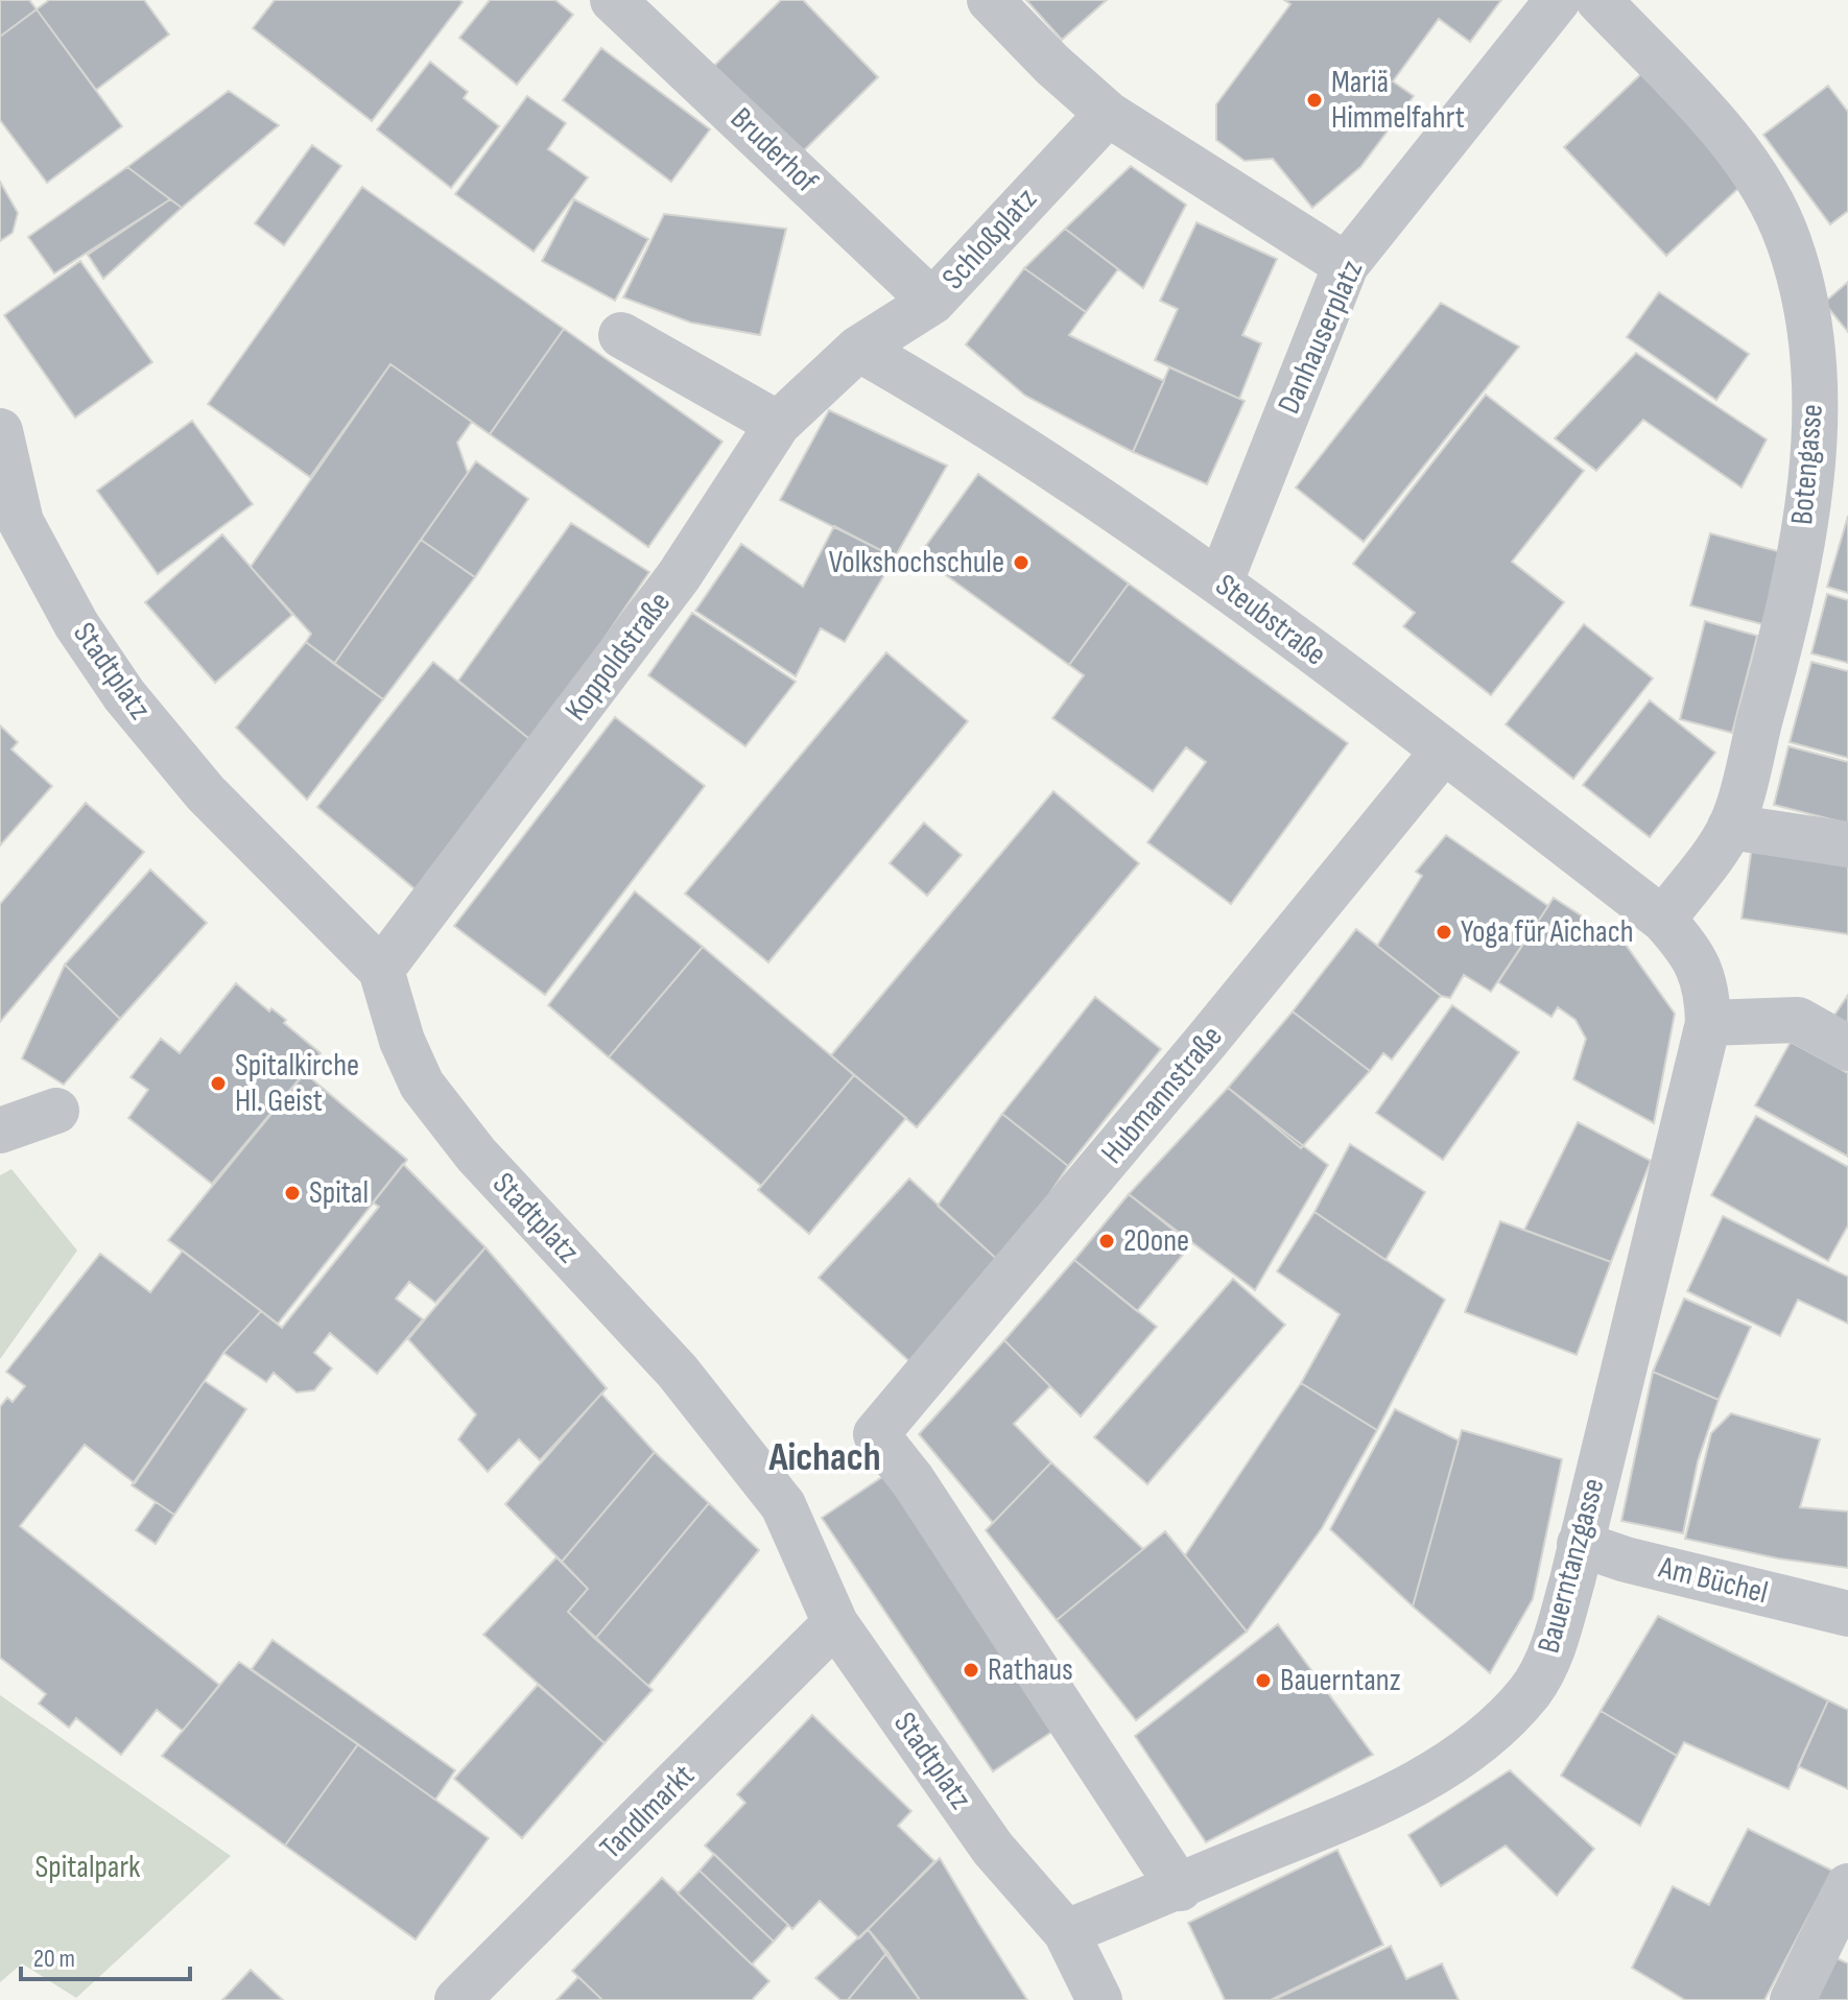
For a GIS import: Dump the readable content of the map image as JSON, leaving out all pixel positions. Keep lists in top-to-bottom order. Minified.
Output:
{"streets":{"street":["Bruderhof","Schloßplatz","Danhauserplatz","Botengasse","Steubstraße","Koppoldstraße","Stadtplatz","Hubmannstraße","Bauerntanzgasse","Am Büchel","Tandlmarkt"]},"crossings":[["Bruderhof","Schloßplatz"],["Schloßplatz","Steubstraße"],["Schloßplatz","Koppoldstraße"],["Danhauserplatz","Steubstraße"],["Botengasse","Steubstraße"],["Botengasse","Bauerntanzgasse"],["Steubstraße","Koppoldstraße"],["Steubstraße","Hubmannstraße"],["Steubstraße","Bauerntanzgasse"],["Koppoldstraße","Stadtplatz"],["Stadtplatz","Bauerntanzgasse"],["Stadtplatz","Tandlmarkt"],["Hubmannstraße","Bauerntanzgasse"],["Bauerntanzgasse","Am Büchel"]],"districts":["Aichach"],"parks":["Spitalpark"],"places":["Mariä Himmelfahrt","Volkshochschule","Yoga für Aichach","Spitalkirche Hl. Geist","Spital","20one","Rathaus","Bauerntanz"],"scale_bar":"20 m"}
